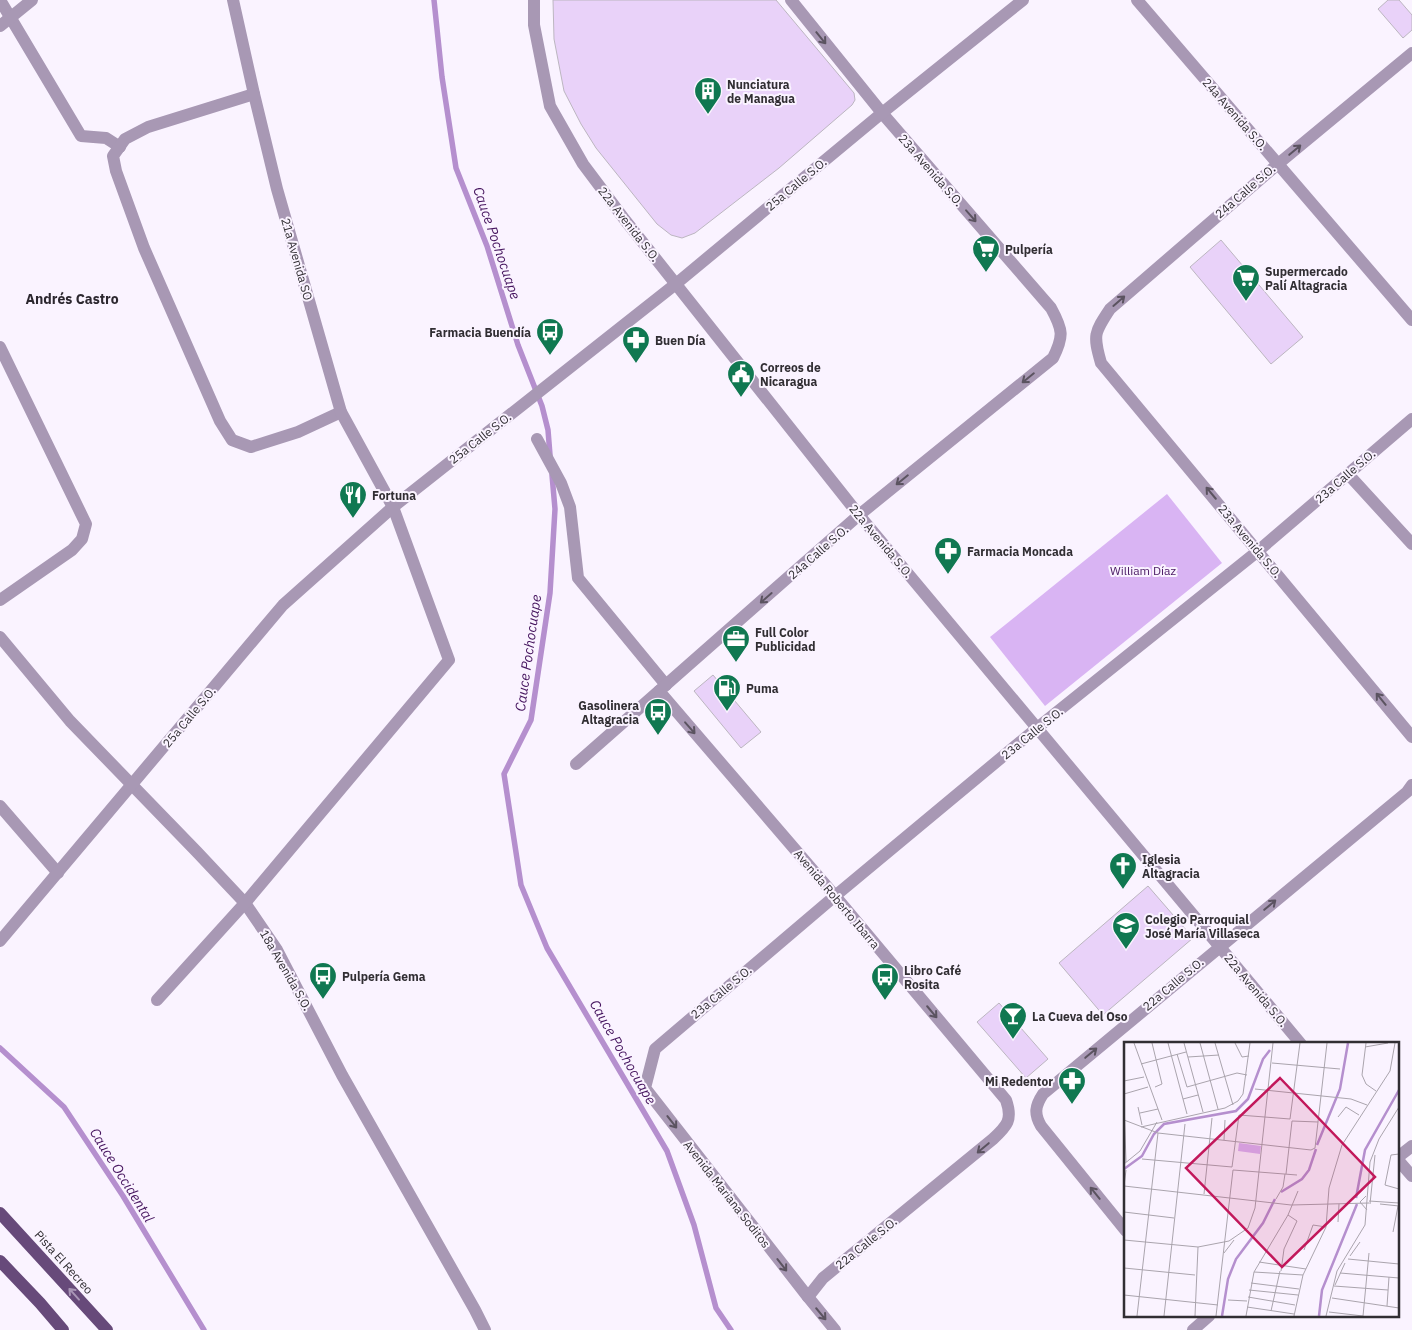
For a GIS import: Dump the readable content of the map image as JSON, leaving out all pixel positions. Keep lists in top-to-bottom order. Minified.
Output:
{"streets":{"main road":["Pista El Recreo"],"street":["24a Avenida S.O.","23a Avenida S.O.","25a Calle S.O.","24a Calle S.O.","22a Avenida S.O.","21a Avenida SO","23a Calle S.O.","Avenida Roberto Ibarra","18a Avenida S.O.","22a Calle S.O.","Avenida Mariana Soditos"]},"crossings":[["24a Avenida S.O.","24a Calle S.O."],["23a Avenida S.O.","25a Calle S.O."],["23a Avenida S.O.","24a Calle S.O."],["23a Avenida S.O.","23a Calle S.O."],["25a Calle S.O.","22a Avenida S.O."],["25a Calle S.O.","21a Avenida SO"],["25a Calle S.O.","18a Avenida S.O."],["24a Calle S.O.","22a Avenida S.O."],["24a Calle S.O.","Avenida Roberto Ibarra"],["22a Avenida S.O.","23a Calle S.O."],["22a Avenida S.O.","22a Calle S.O."],["21a Avenida SO","18a Avenida S.O."],["23a Calle S.O.","Avenida Roberto Ibarra"],["23a Calle S.O.","Avenida Mariana Soditos"],["Avenida Roberto Ibarra","22a Calle S.O."],["22a Calle S.O.","Avenida Mariana Soditos"]],"one_way":["Avenida Roberto Ibarra","Avenida Mariana Soditos"],"districts":["Andrés Castro"],"water":["Cauce Pochocuape","Cauce Occidental"],"parks":["William Díaz"],"places":{"building":["Nunciatura de Managua"],"supermarket":["Pulpería","Supermercado Palí Altagracia"],"bus stop":["Farmacia Buendía","Gasolinera Altagracia","Pulpería Gema","Libro Café Rosita"],"pharmacy":["Buen Día","Farmacia Moncada","Mi Redentor"],"public building":["Correos de Nicaragua"],"restaurant":["Fortuna"],"office":["Full Color Publicidad"],"fuel station":["Puma"],"church":["Iglesia Altagracia"],"school or university":["Colegio Parroquial José María Villaseca"],"bar":["La Cueva del Oso"]}}
